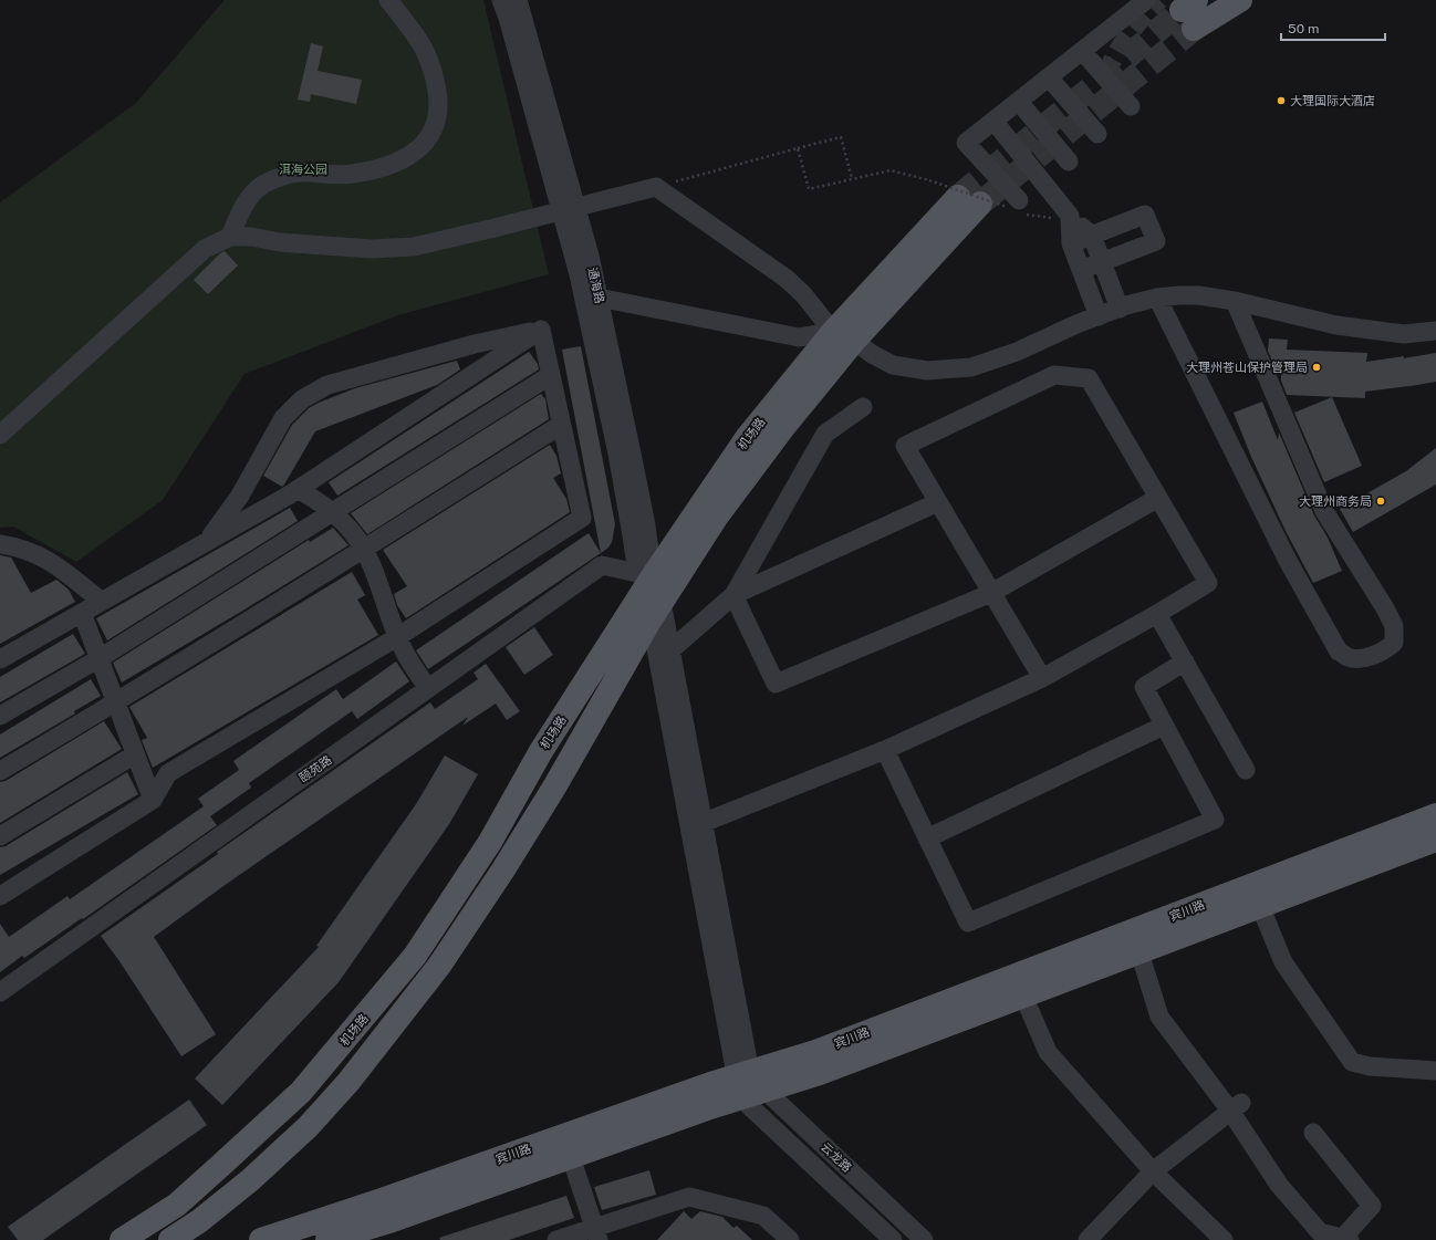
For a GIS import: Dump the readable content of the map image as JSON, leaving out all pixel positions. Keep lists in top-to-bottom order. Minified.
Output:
{"streets":{"main road":["机场路","宾川路"],"street":["通海路","颐苑路","云龙路"]},"crossings":[["通海路","机场路"],["通海路","颐苑路"],["机场路","颐苑路"],["宾川路","云龙路"]],"parks":["洱海公园"],"places":["大理国际大酒店","大理州苍山保护管理局","大理州商务局"],"scale_bar":"50 m"}
